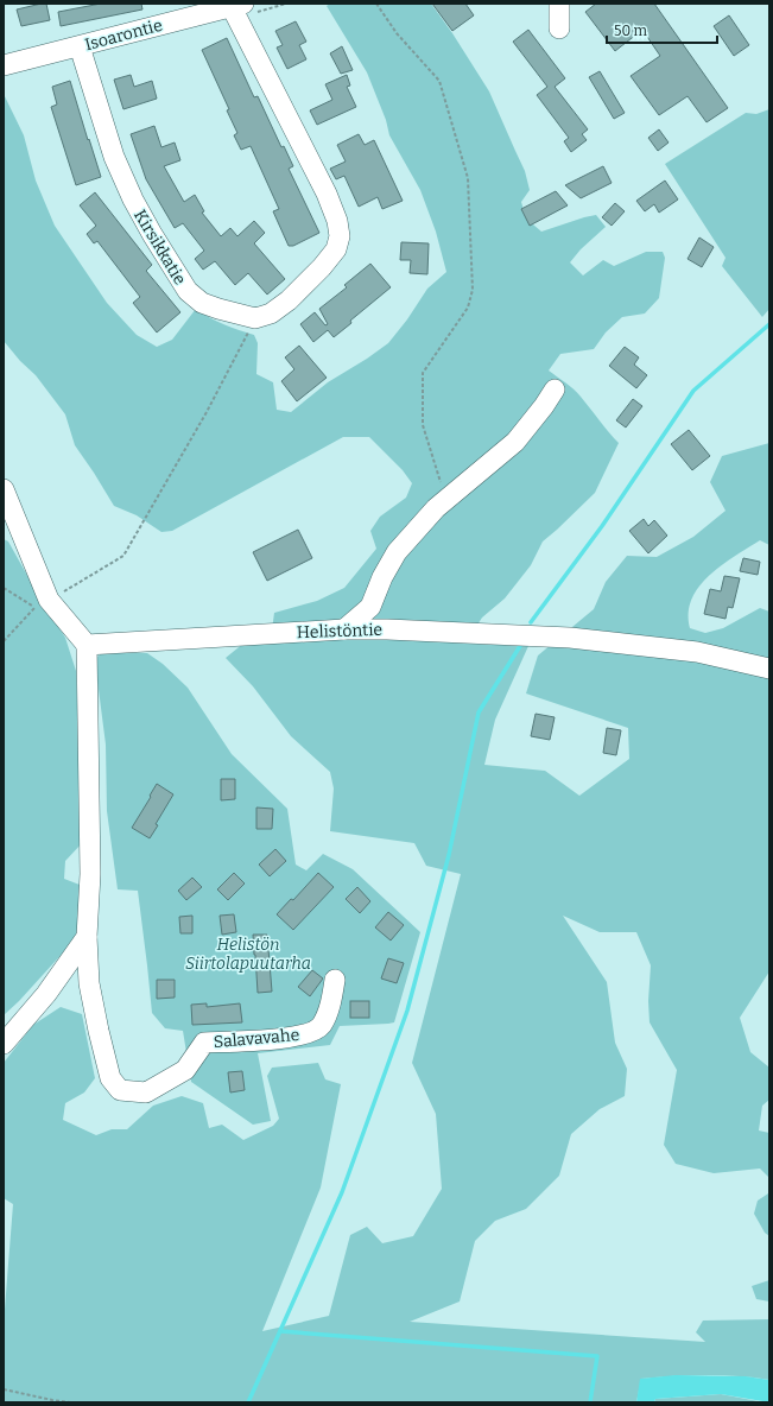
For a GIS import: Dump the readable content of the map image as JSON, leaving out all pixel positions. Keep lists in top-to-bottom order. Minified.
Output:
{"streets":{"street":["Isoarontie","Kirsikkatie","Helistöntie","Salavavahe"]},"crossings":[["Isoarontie","Kirsikkatie"]],"parks":["Helistön Siirtolapuutarha"],"scale_bar":"50 m"}
